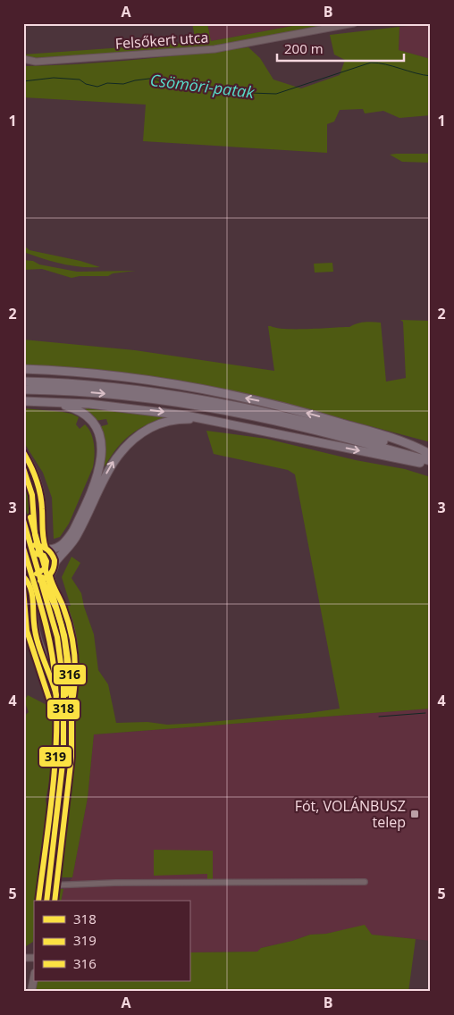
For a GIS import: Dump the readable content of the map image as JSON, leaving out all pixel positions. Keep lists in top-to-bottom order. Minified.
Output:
{"streets":{"street":["Felsőkert utca"]},"water":["Csömöri-patak"],"places":{"transit":["Fót, VOLÁNBUSZ telep"]},"lines":["transit line 318","transit line 319","transit line 316"],"legend":["318","319","316"],"scale_bar":"200 m","grid":{"columns":["A","B"],"rows":["1","2","3","4","5"]}}
